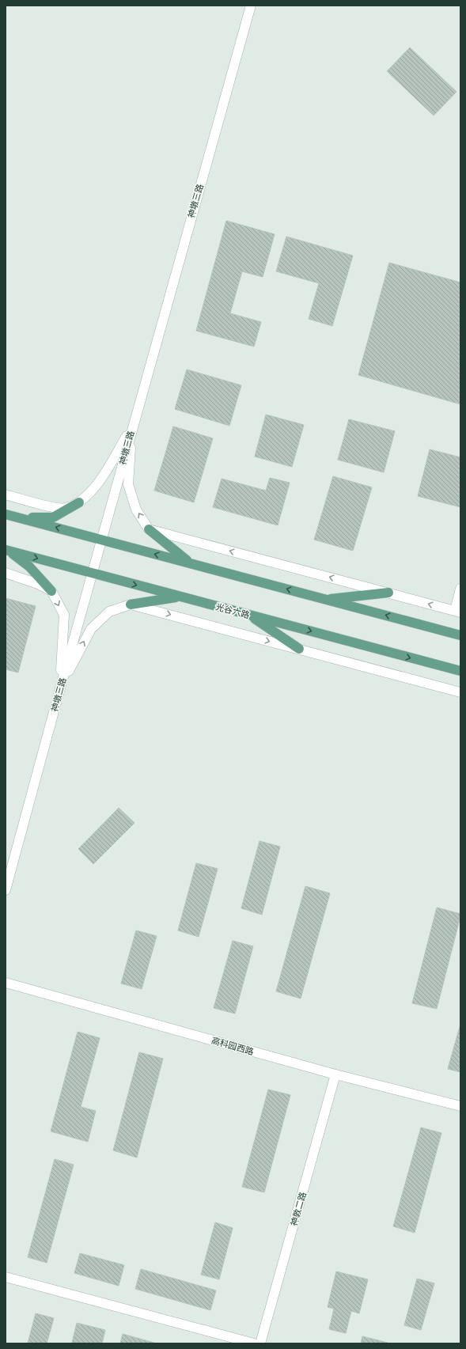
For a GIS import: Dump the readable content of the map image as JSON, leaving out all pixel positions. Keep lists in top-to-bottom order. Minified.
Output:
{"streets":{"main road":["光谷六路"],"street":["神墩三路","高科园西路","神敦二路"]},"crossings":[["神墩三路","光谷六路"],["高科园西路","神敦二路"]]}
